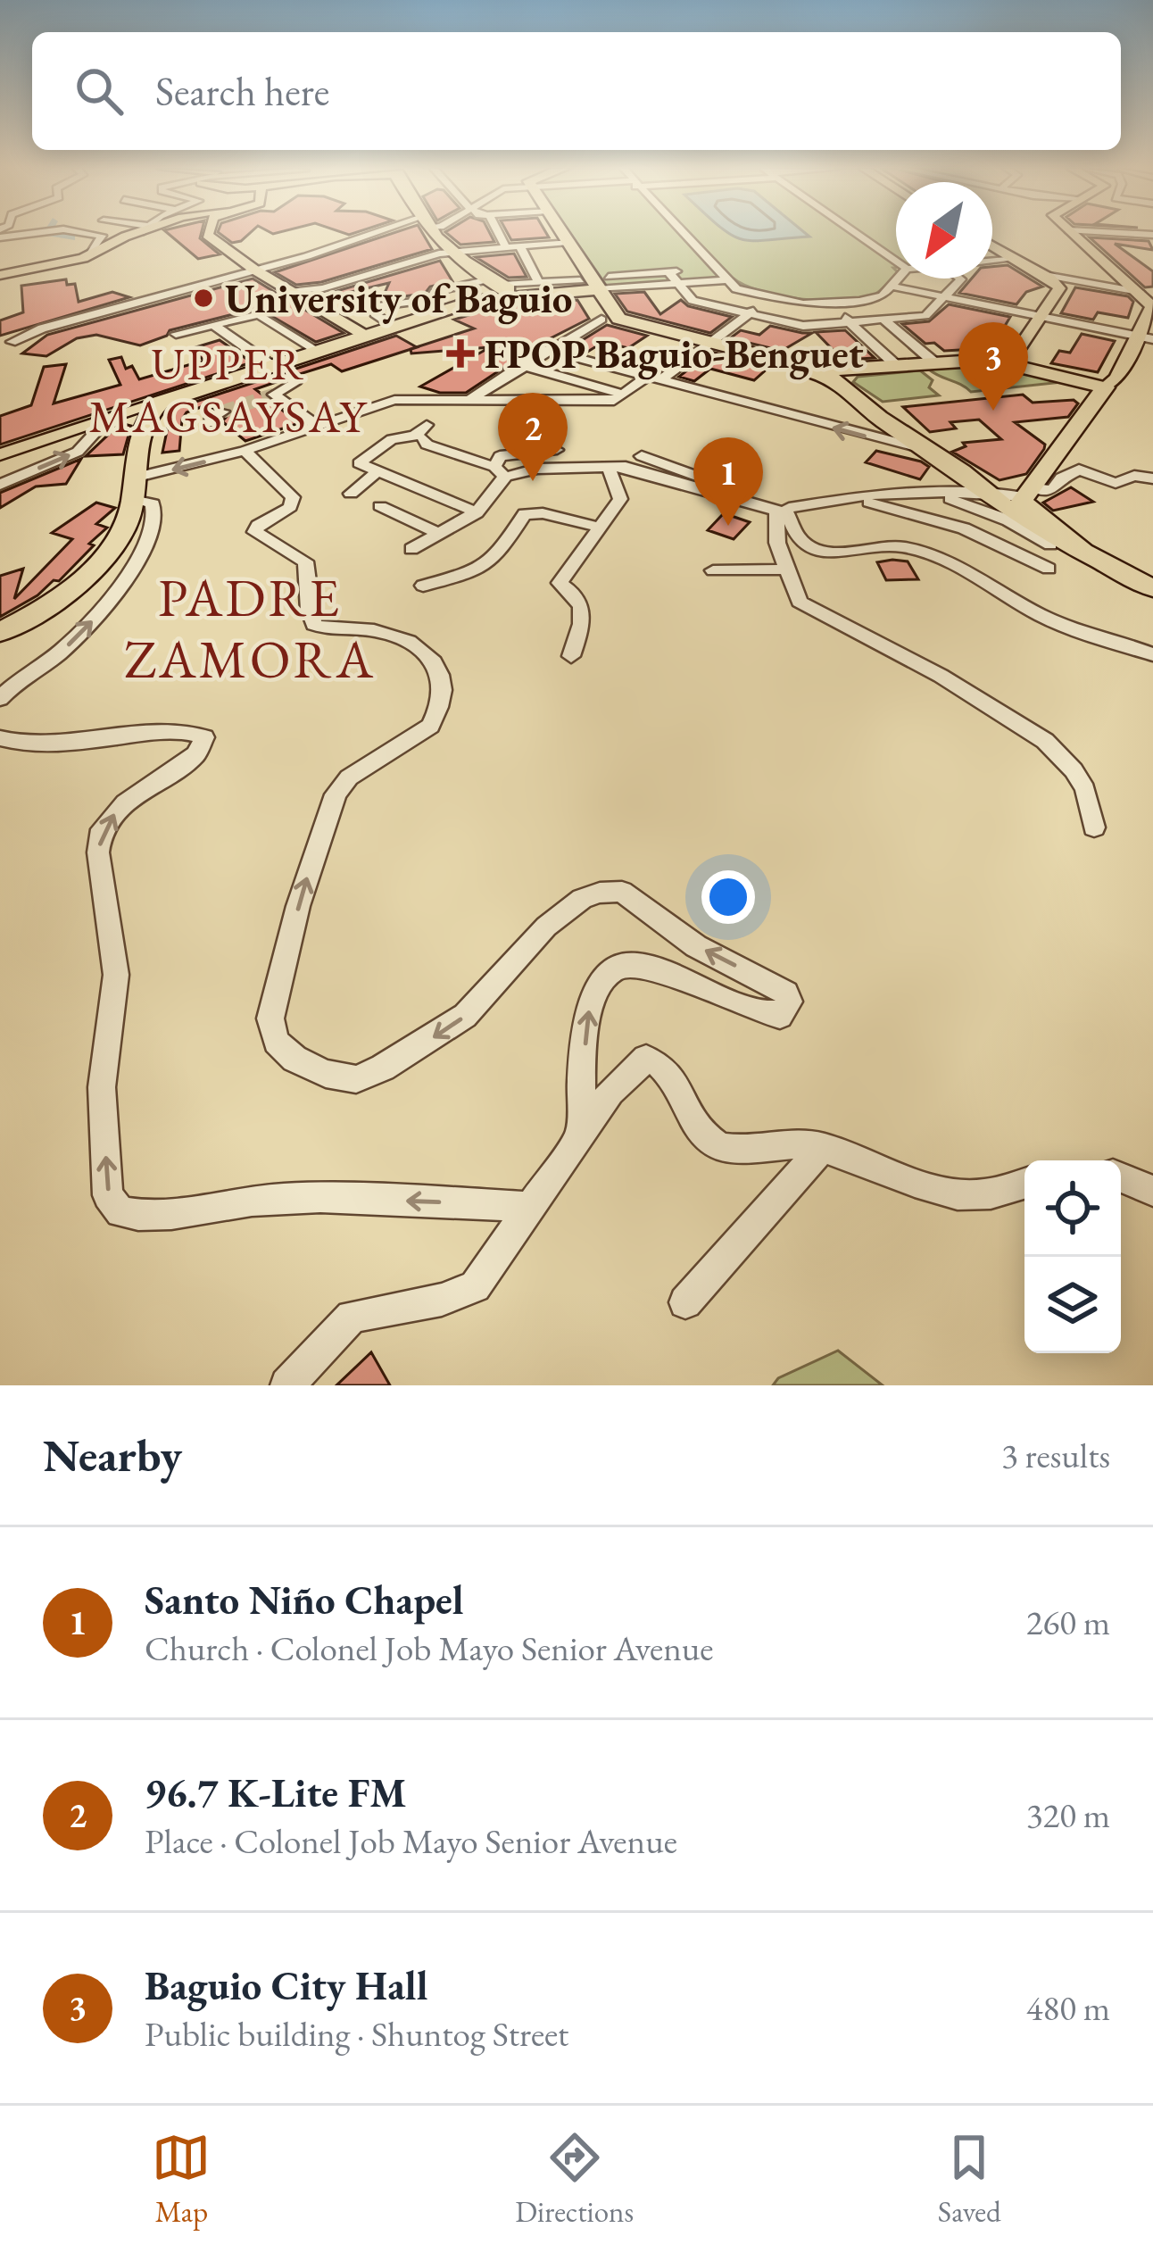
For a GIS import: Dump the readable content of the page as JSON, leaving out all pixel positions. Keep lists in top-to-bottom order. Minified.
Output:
{"districts":["UPPER MAGSAYSAY","PADRE ZAMORA"],"places":{"other":["University of Baguio"],"health":["FPOP Baguio-Benguet"]},"north":"bottom left","page":{"search":"Search here","pins":["3","2","1"],"heading":["Nearby","3 results"],"list":[{"mark":"1","name":"Santo Niño Chapel","note":"Church · Colonel Job Mayo Senior Avenue","value":"260 m"},{"mark":"2","name":"96.7 K-Lite FM","note":"Place · Colonel Job Mayo Senior Avenue","value":"320 m"},{"mark":"3","name":"Baguio City Hall","note":"Public building · Shuntog Street","value":"480 m"}],"nav":["Map","Directions","Saved"]}}
